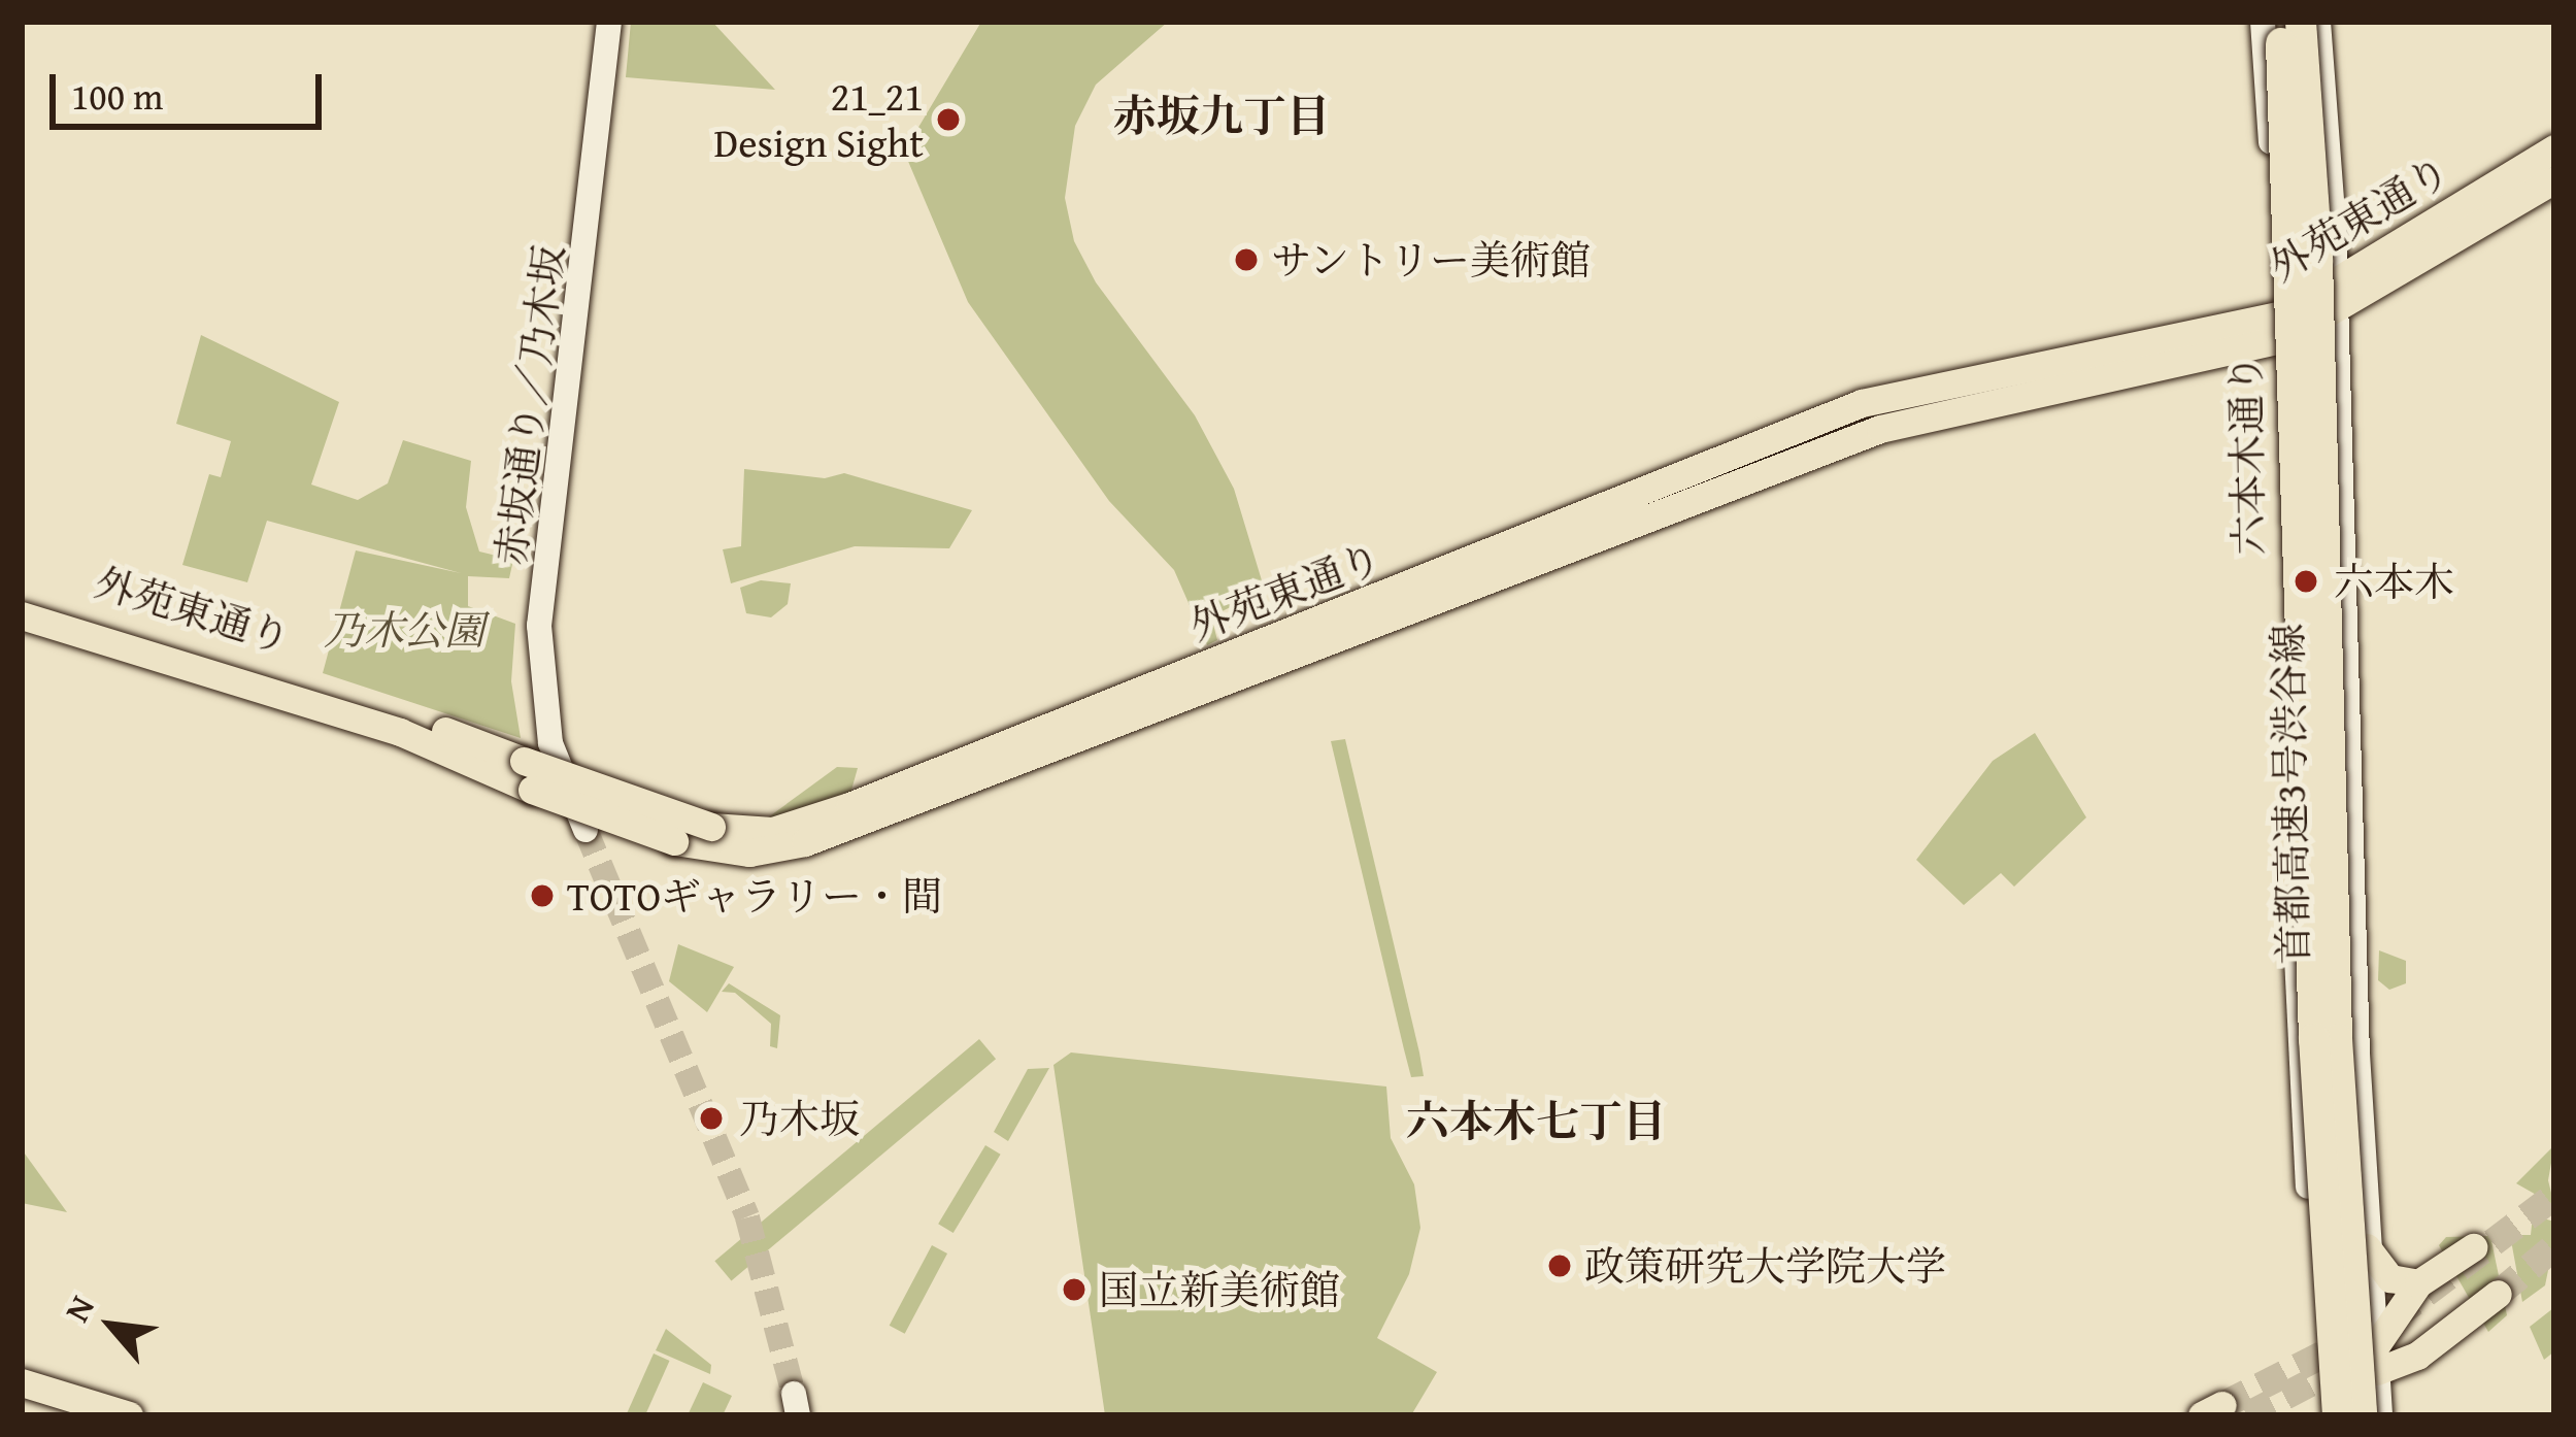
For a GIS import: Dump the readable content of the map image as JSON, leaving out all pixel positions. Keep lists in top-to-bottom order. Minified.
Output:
{"streets":{"highway":["首都高速3号渋谷線"],"main road":["外苑東通り","赤坂通り／乃木坂","六本木通り"]},"crossings":[["外苑東通り","六本木通り"]],"districts":["赤坂九丁目","六本木七丁目"],"parks":["乃木公園"],"places":["21_21 Design Sight","サントリー美術館","六本木","TOTOギャラリー・間","乃木坂","政策研究大学院大学","国立新美術館"],"scale_bar":"100 m","north":"top left"}
